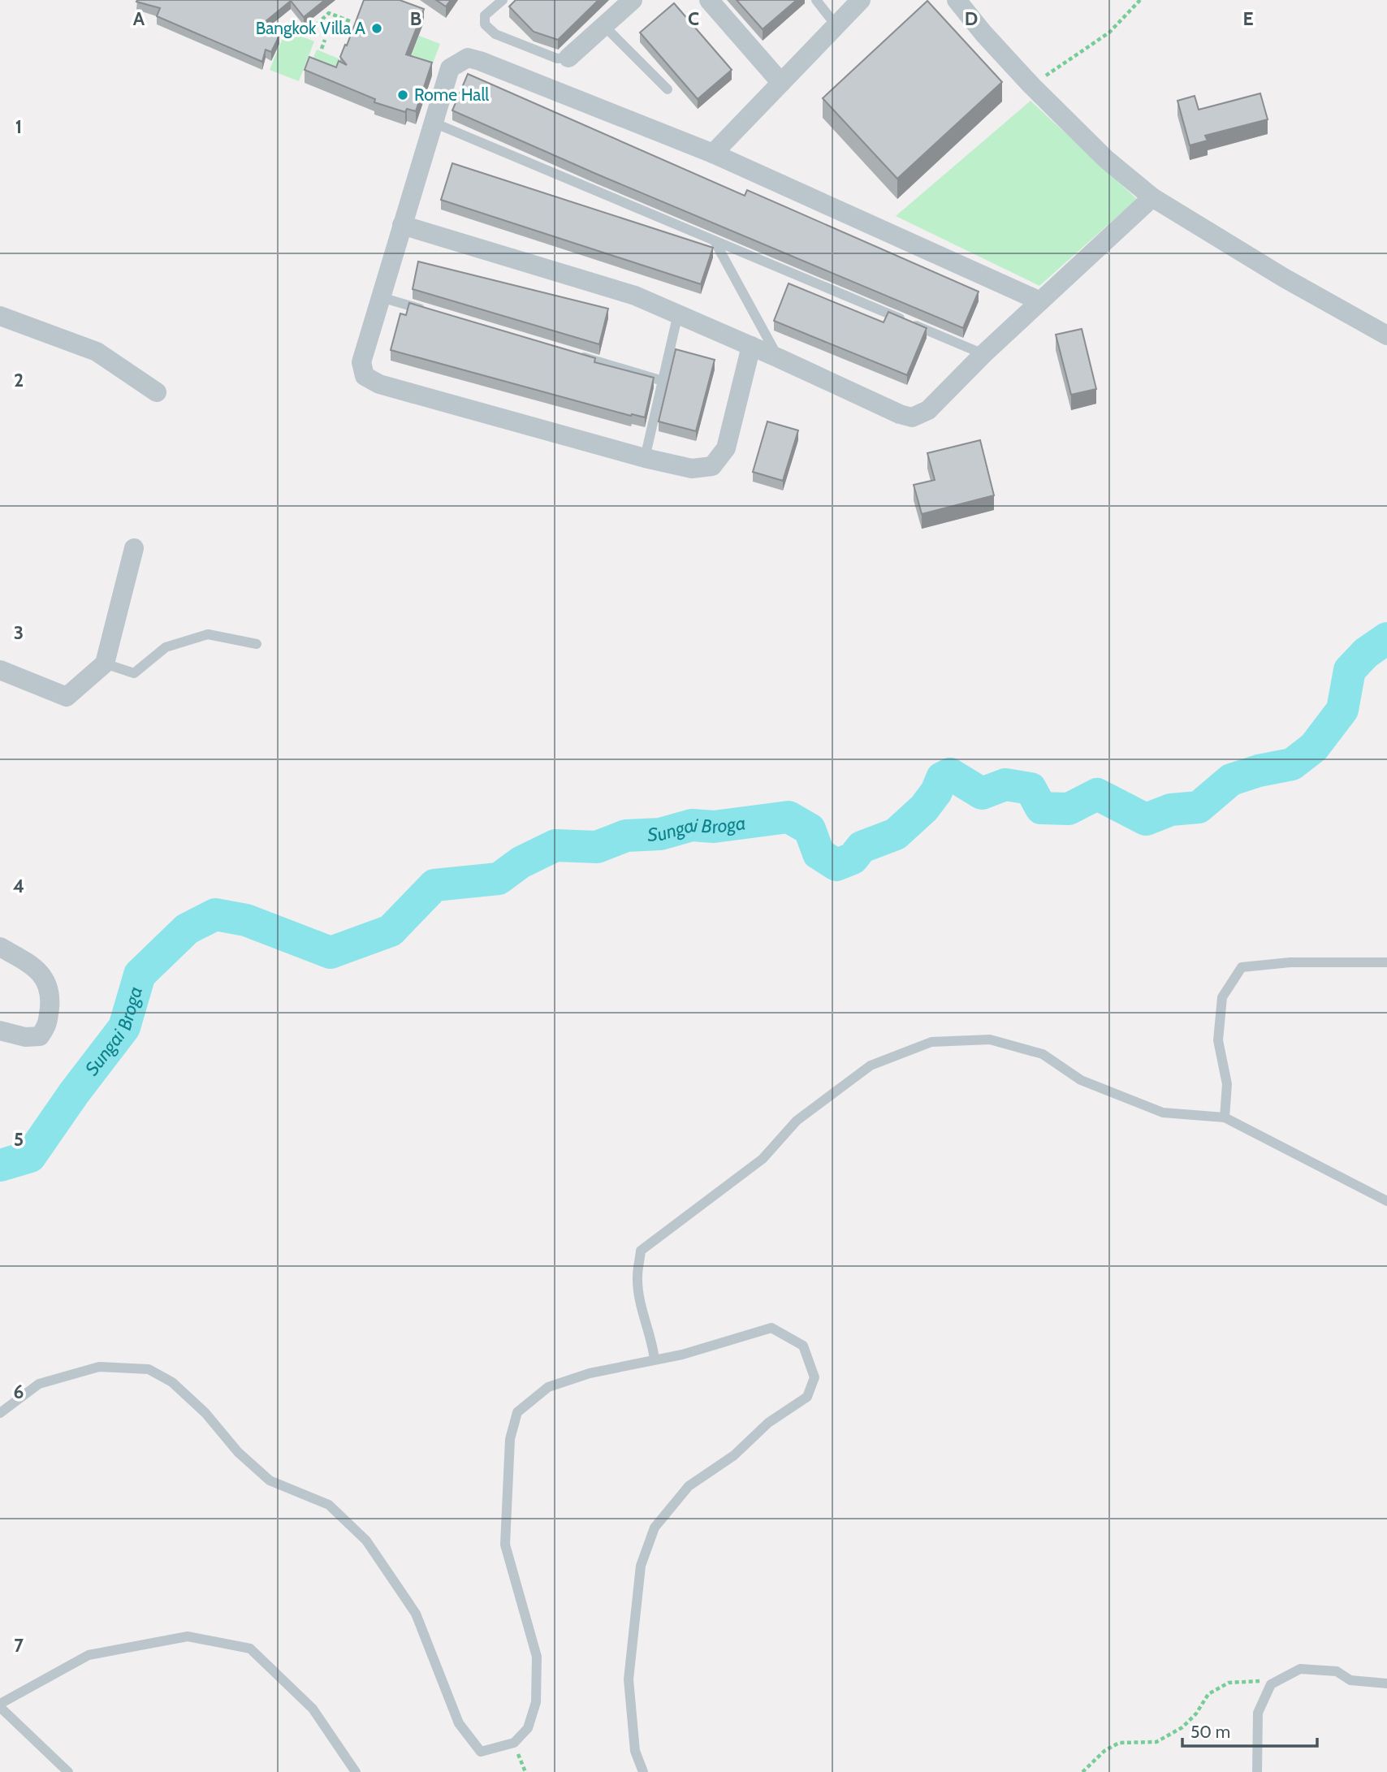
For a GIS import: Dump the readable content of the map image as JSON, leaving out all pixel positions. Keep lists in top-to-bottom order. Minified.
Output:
{"water":["Sungai Broga"],"places":["Bangkok Villa A","Rome Hall"],"scale_bar":"50 m","grid":{"columns":["A","B","C","D","E"],"rows":["1","2","3","4","5","6","7"]}}
